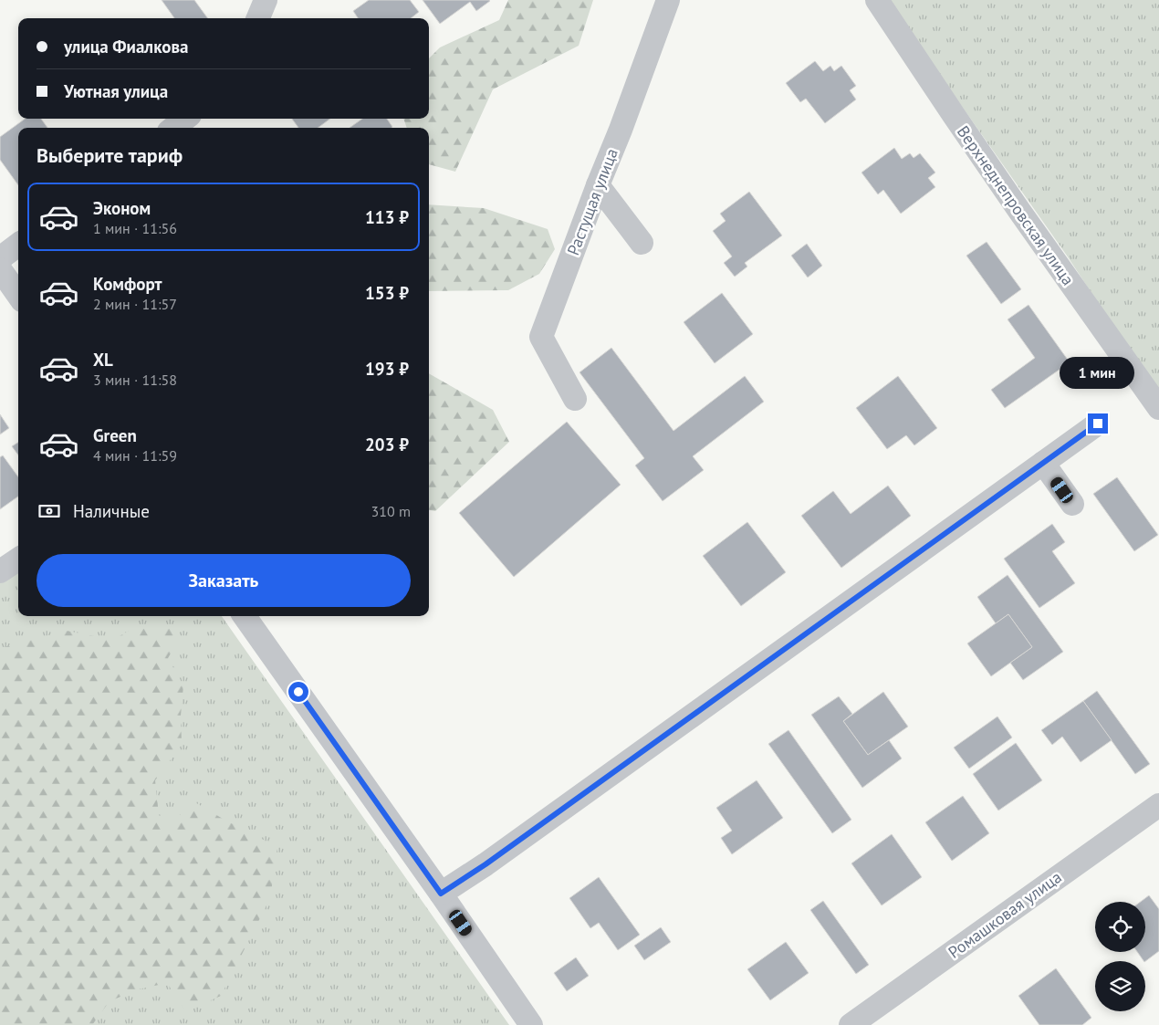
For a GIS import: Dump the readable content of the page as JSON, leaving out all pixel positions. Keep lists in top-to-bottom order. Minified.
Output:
{"streets":{"street":["Растущая улица","Верхнеднепровская улица","Ромашковая улица"]},"page":{"banner":["улица Фиалкова","Уютная улица"],"heading":"Выберите тариф","list":[{"name":"Эконом","note":"1 мин · 11:56","value":"113 ₽"},{"name":"Комфорт","note":"2 мин · 11:57","value":"153 ₽"},{"name":"XL","note":"3 мин · 11:58","value":"193 ₽"},{"name":"Green","note":"4 мин · 11:59","value":"203 ₽"}],"bubble":"1 мин","pay":["Наличные","310 m"],"buttons":"Заказать"}}
